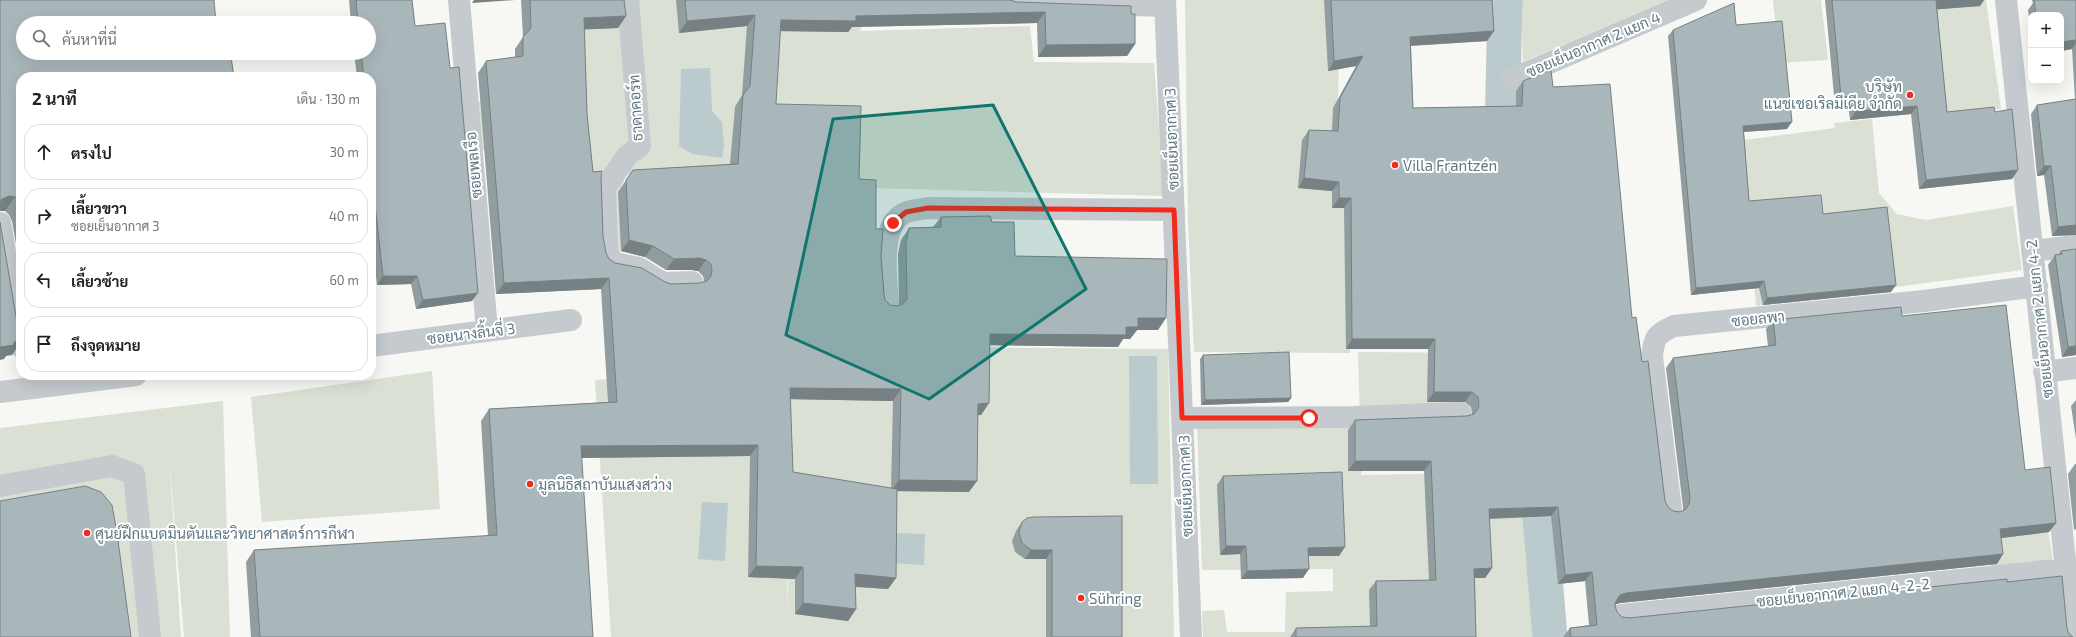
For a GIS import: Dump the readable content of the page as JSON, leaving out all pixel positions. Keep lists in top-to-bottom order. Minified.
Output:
{"streets":{"street":["ซอยเย็นอากาศ 2 แยก 4","ธาดาคอร์ท","ซอยเย็นอากาศ 3","ซอยพลเรือ","ซอยลพา","ซอยเย็นอากาศ 2 แยก 4-2","ซอยนางลิ้นจี่ 3","ซอยเย็นอากาศ 2 แยก 4-2-2"]},"crossings":[["ซอยพลเรือ","ซอยนางลิ้นจี่ 3"],["ซอยลพา","ซอยเย็นอากาศ 2 แยก 4-2"],["ซอยเย็นอากาศ 2 แยก 4-2","ซอยเย็นอากาศ 2 แยก 4-2-2"]],"places":["บริษัท แนชเชอเริลมีเดีย จำกัด","Villa Frantzén","มูลนิธิสถาบันแสงสว่าง","ศูนย์ฝึกแบดมินตันและวิทยาศาสตร์การกีฬา","Sühring"],"page":{"map_buttons":["+","−"],"search":"ค้นหาที่นี่","heading":["2 นาที","เดิน · 130 m"],"list":[["ตรงไป","30 m"],["เลี้ยวขวา","ซอยเย็นอากาศ 3","40 m"],["เลี้ยวซ้าย","60 m"],"ถึงจุดหมาย"]}}
